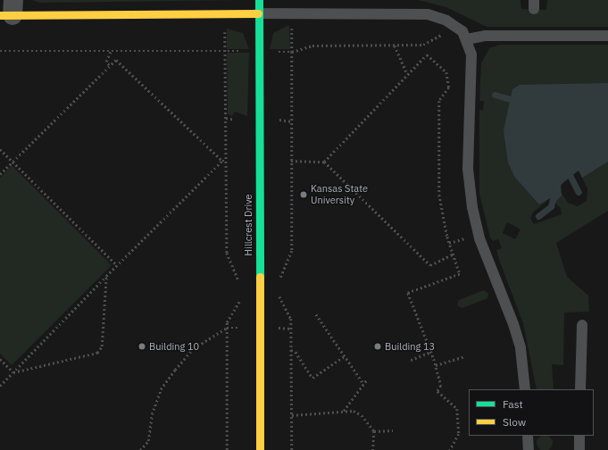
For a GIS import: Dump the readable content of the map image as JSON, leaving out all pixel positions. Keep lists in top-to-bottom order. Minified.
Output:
{"streets":{"street":["Hillcrest Drive"]},"places":["Kansas State University","Building 10","Building 13"],"legend":["Fast","Slow"]}
